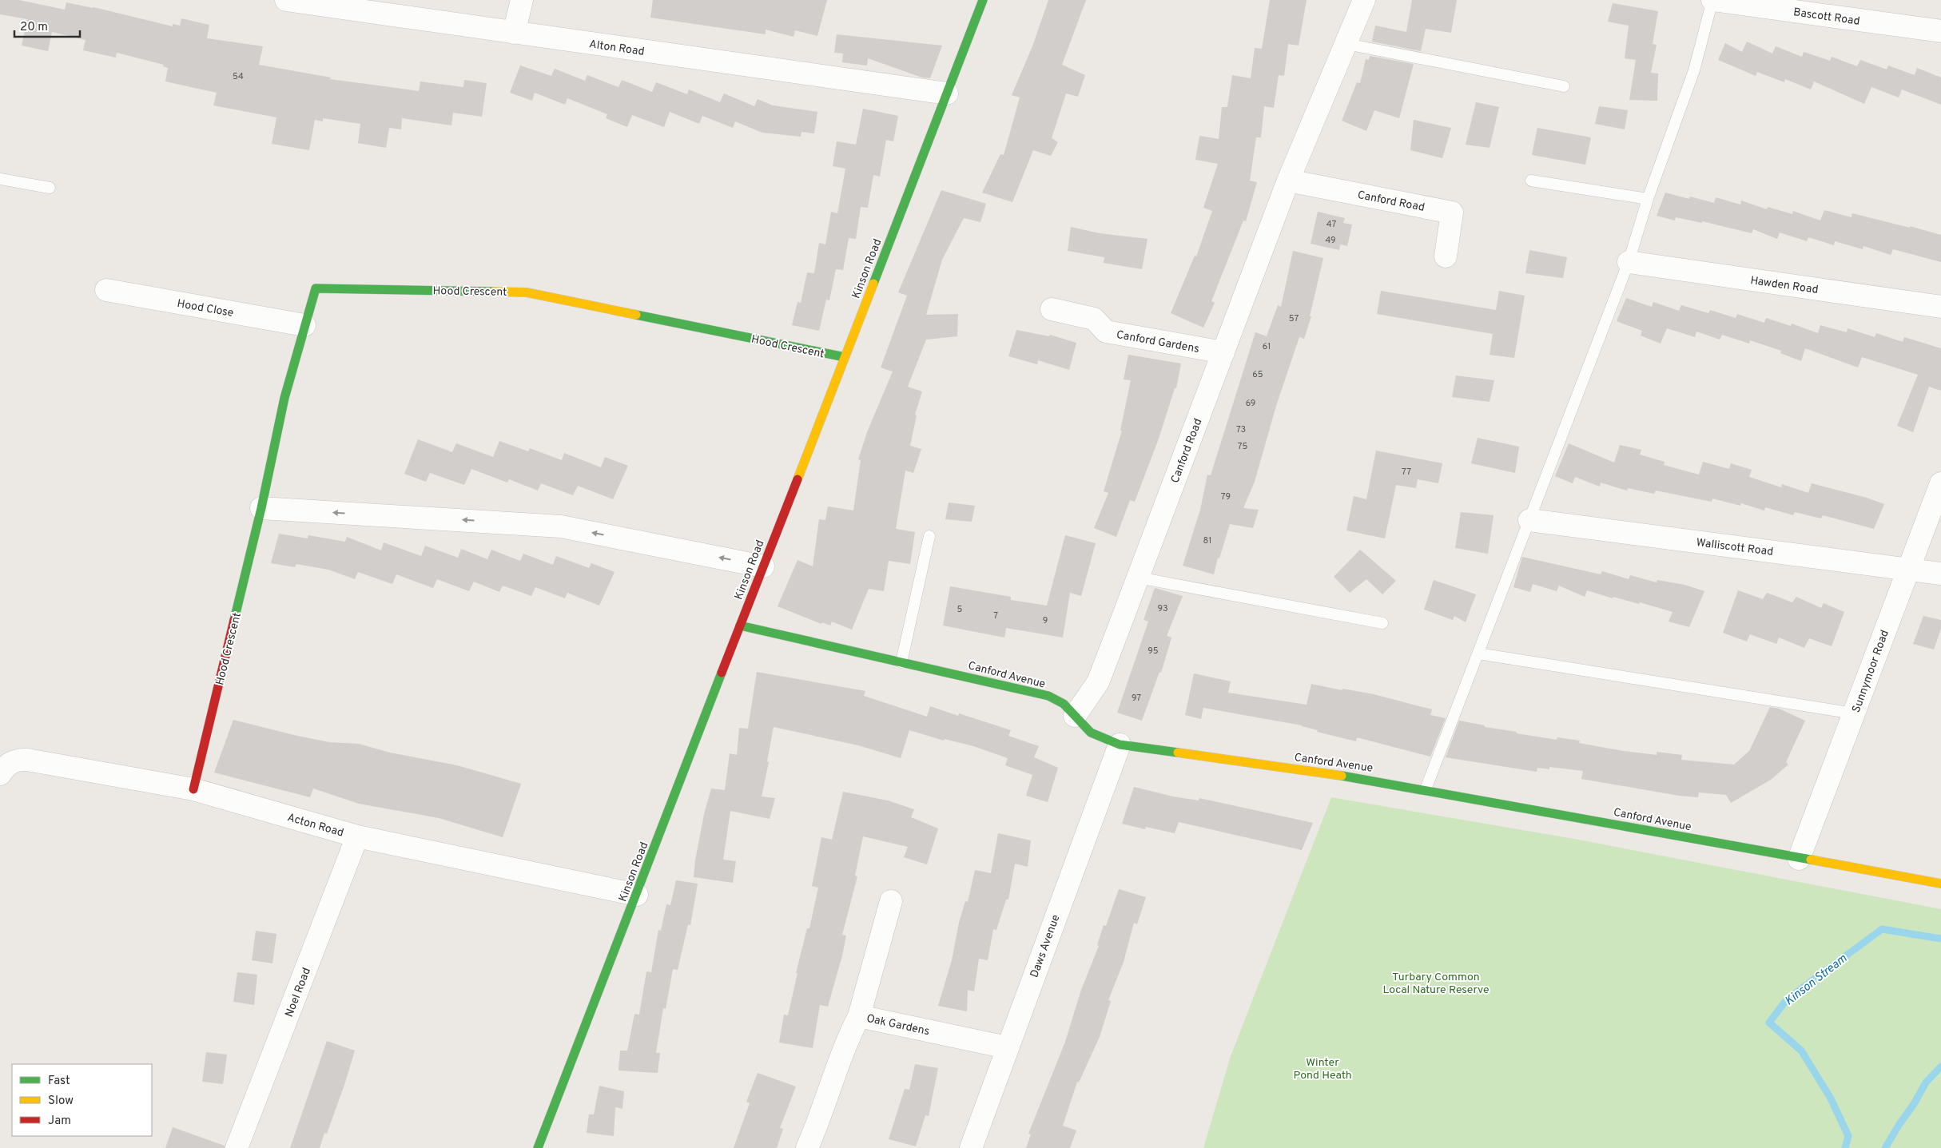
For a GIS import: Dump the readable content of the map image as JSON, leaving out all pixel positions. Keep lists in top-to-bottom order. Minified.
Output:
{"streets":{"street":["Bascott Road","Alton Road","Canford Road","Kinson Road","Hawden Road","Hood Crescent","Hood Close","Canford Gardens","Walliscott Road","Sunnymoor Road","Canford Avenue","Acton Road","Daws Avenue","Noel Road","Oak Gardens"]},"crossings":[["Alton Road","Kinson Road"],["Canford Road","Canford Gardens"],["Canford Road","Canford Avenue"],["Kinson Road","Hood Crescent"],["Kinson Road","Canford Avenue"],["Kinson Road","Acton Road"],["Hood Crescent","Hood Close"],["Hood Crescent","Acton Road"],["Walliscott Road","Sunnymoor Road"],["Sunnymoor Road","Canford Avenue"],["Canford Avenue","Daws Avenue"],["Acton Road","Noel Road"],["Daws Avenue","Oak Gardens"]],"water":["Kinson Stream"],"parks":["Turbary Common Local Nature Reserve","Winter Pond Heath"],"house_numbers":["54","47","49","57","61","65","69","73","75","77","79","81","93","5","7","9","95","97"],"legend":["Fast","Slow","Jam"],"scale_bar":"20 m"}
